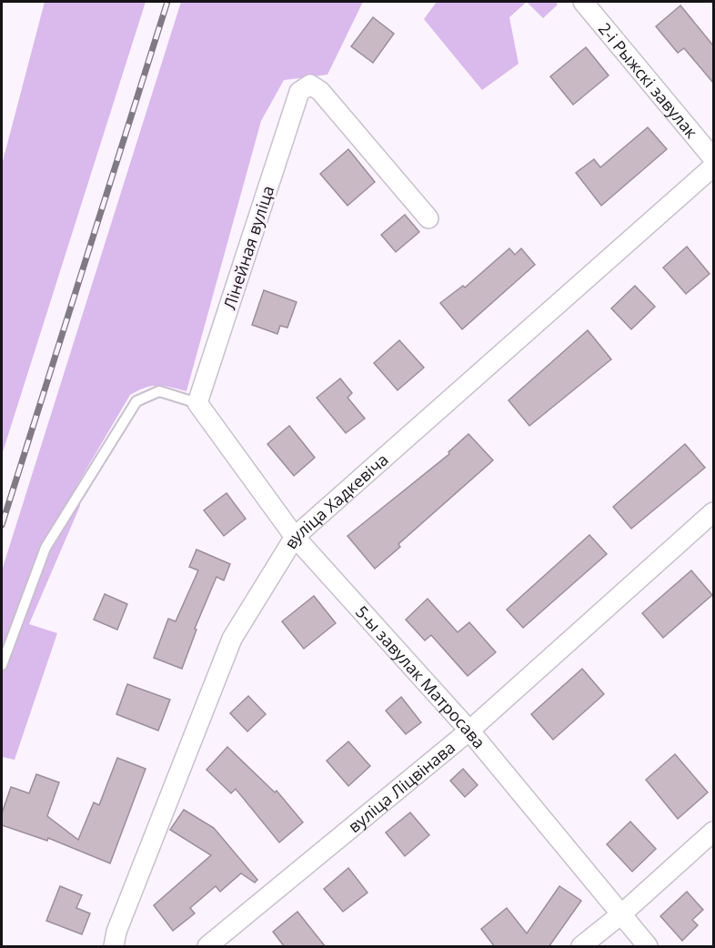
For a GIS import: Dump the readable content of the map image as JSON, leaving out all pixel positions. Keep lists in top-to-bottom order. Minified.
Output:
{"streets":{"street":["2-і Рыжскі завулак","Лінейная вуліца","вуліца Хадкевіча","5-ы завулак Матросава","вуліца Ліцвінава"]},"crossings":[["Лінейная вуліца","5-ы завулак Матросава"],["вуліца Хадкевіча","5-ы завулак Матросава"],["5-ы завулак Матросава","вуліца Ліцвінава"]]}
